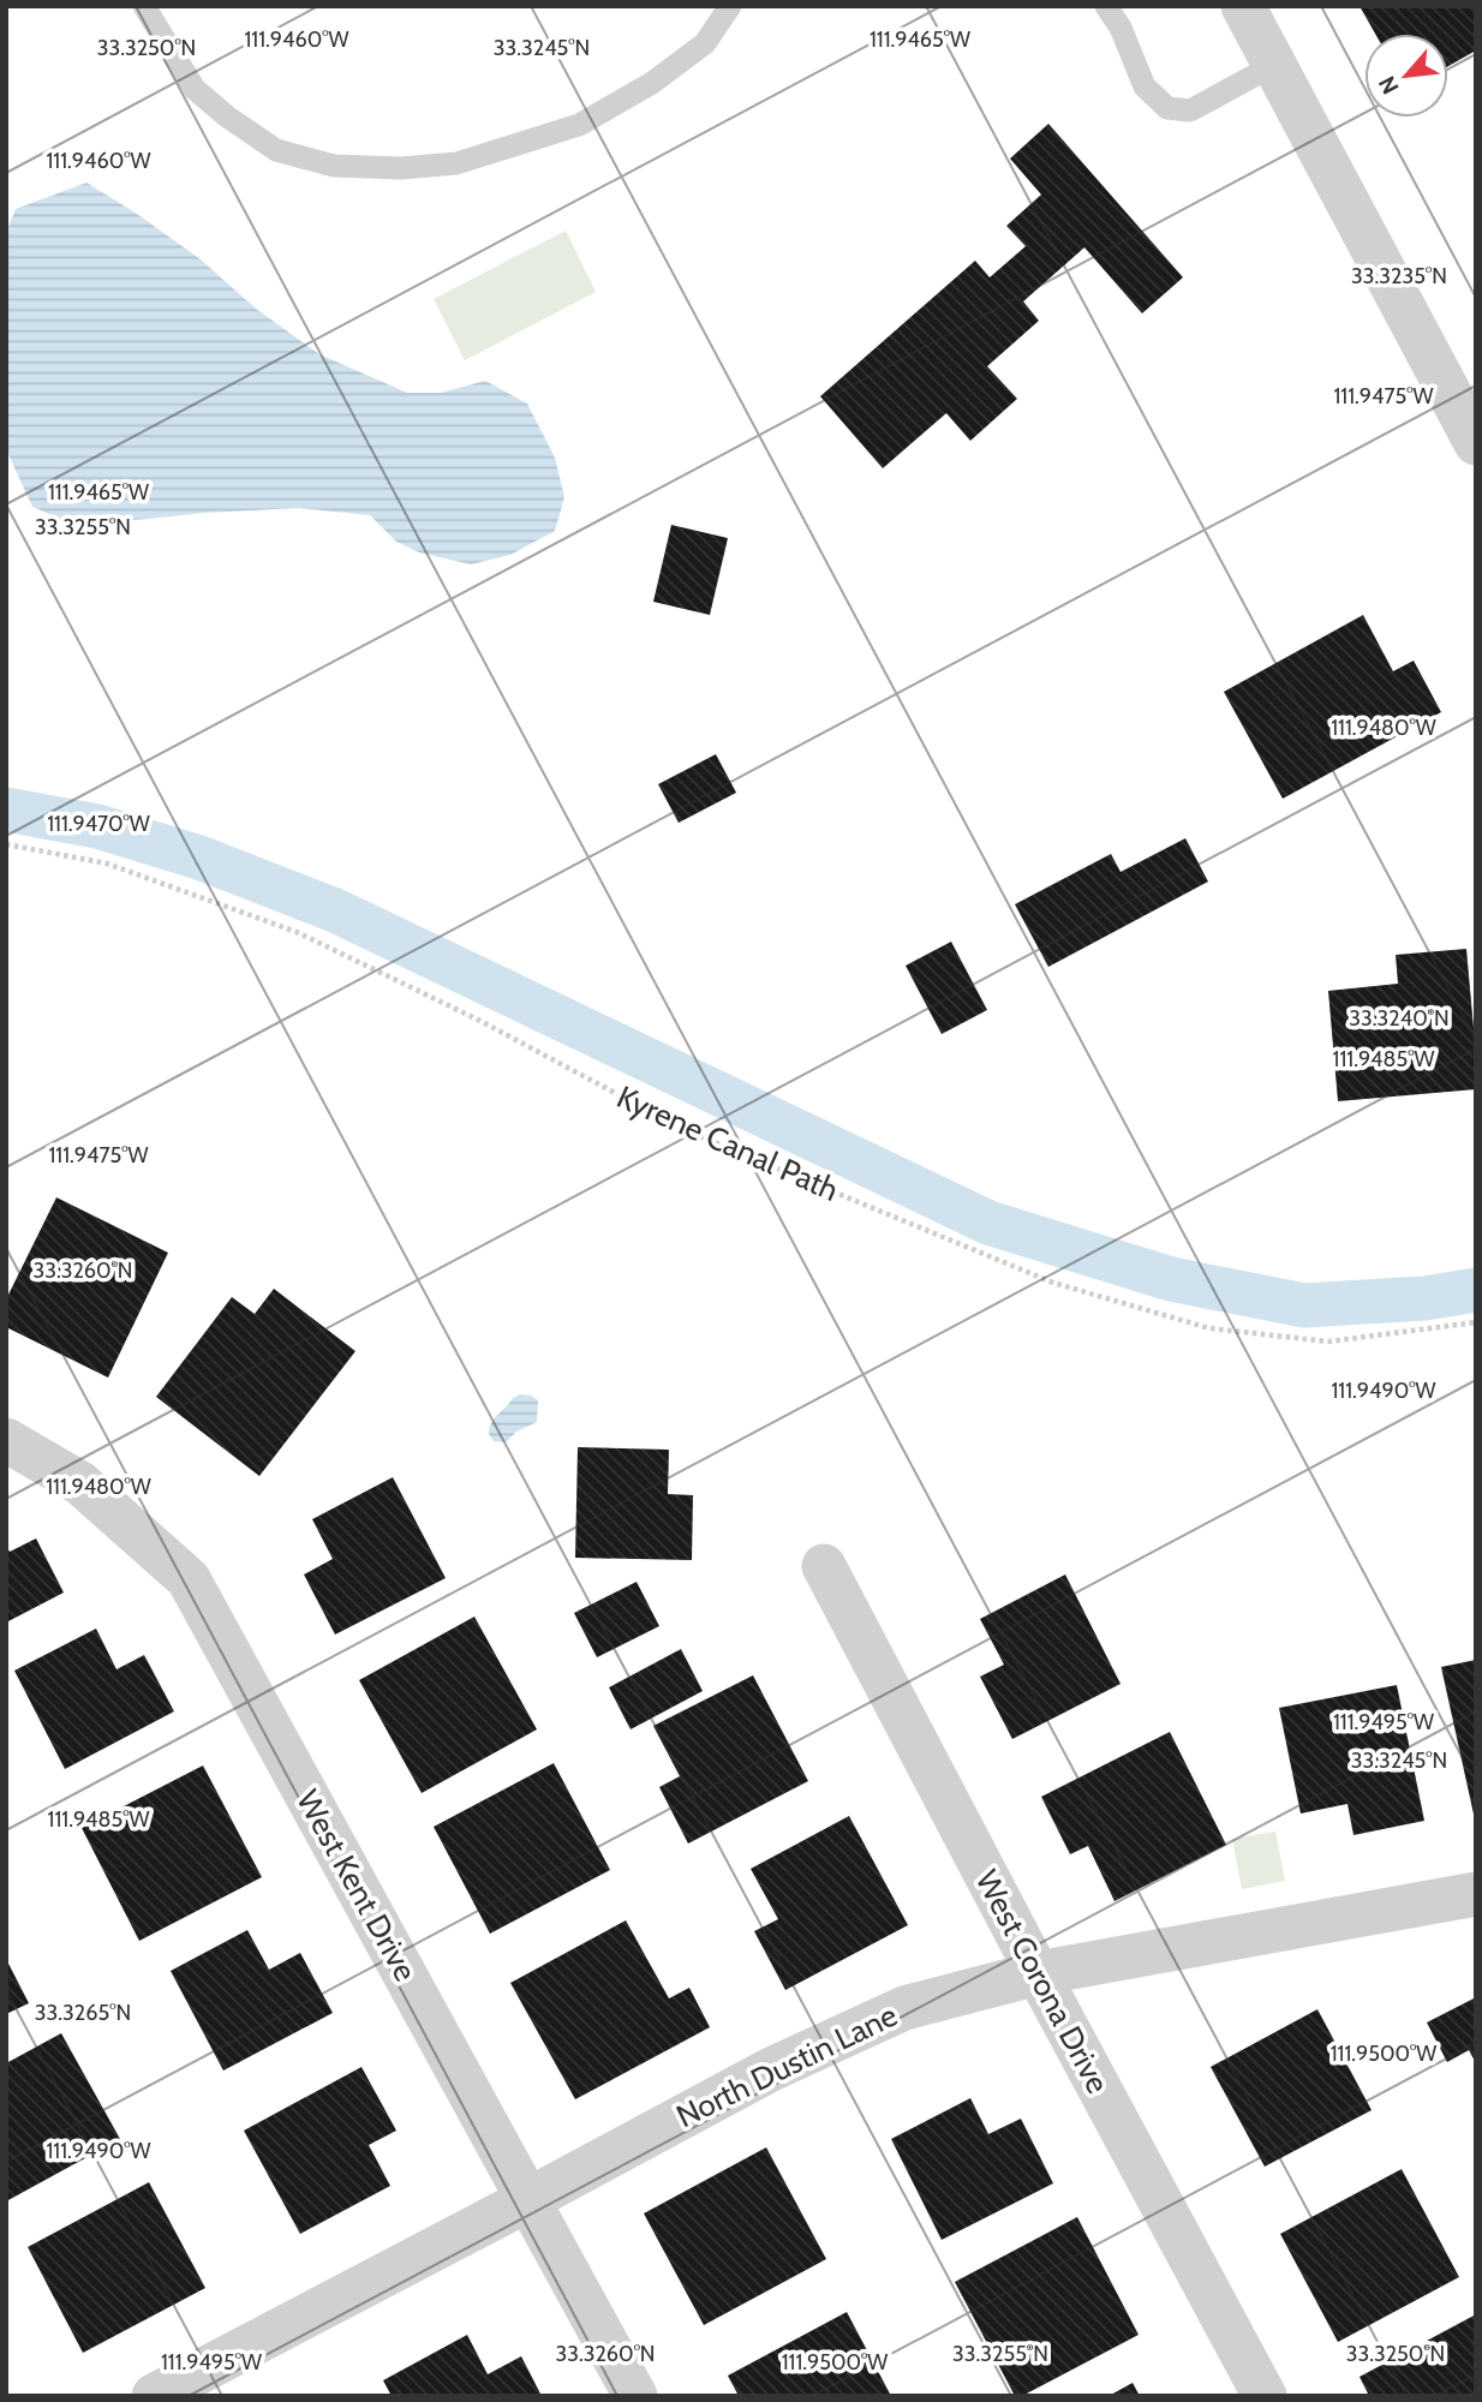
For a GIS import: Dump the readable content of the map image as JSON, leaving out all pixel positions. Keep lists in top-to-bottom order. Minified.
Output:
{"streets":{"street":["West Kent Drive","West Corona Drive","North Dustin Lane"],"path":["Kyrene Canal Path"]},"crossings":[["West Kent Drive","North Dustin Lane"],["West Corona Drive","North Dustin Lane"]],"north":"bottom left","coordinates":["111.9460°W","111.9465°W","33.3250°N","33.3245°N","33.3235°N","111.9475°W","33.3255°N","111.9480°W","111.9470°W","33.3240°N","111.9485°W","33.3260°N","111.9490°W","111.9495°W","33.3265°N","111.9500°W"]}
